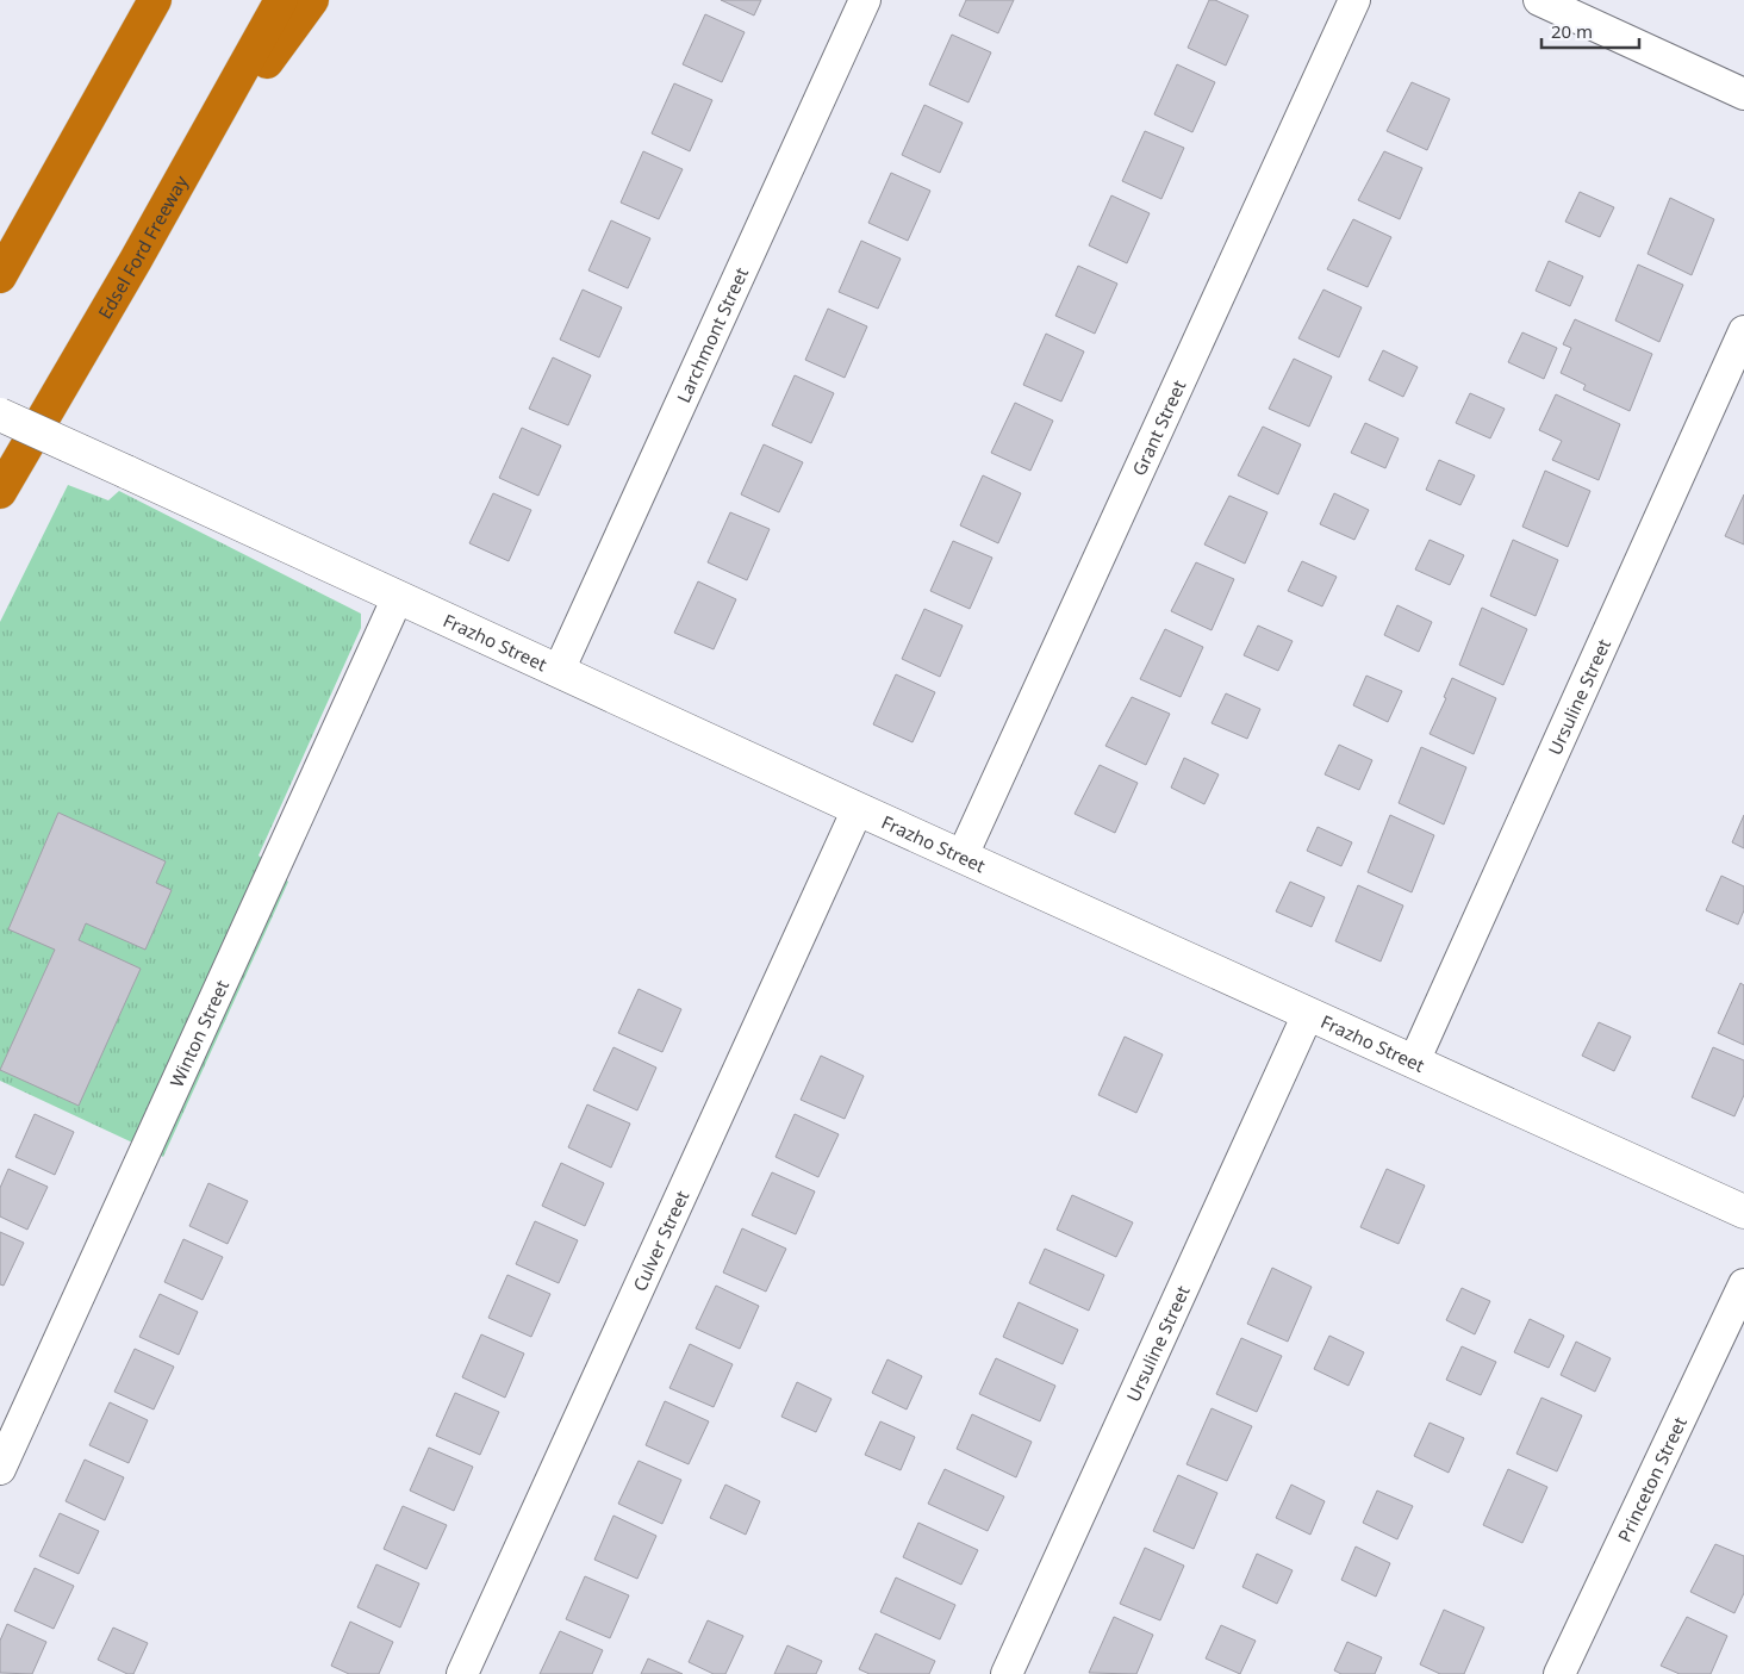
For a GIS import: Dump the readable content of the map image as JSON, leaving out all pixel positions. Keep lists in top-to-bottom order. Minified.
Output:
{"streets":{"highway":["Edsel Ford Freeway"],"street":["Larchmont Street","Grant Street","Frazho Street","Ursuline Street","Winton Street","Culver Street","Princeton Street"]},"crossings":[["Larchmont Street","Frazho Street"],["Grant Street","Frazho Street"],["Frazho Street","Ursuline Street"],["Frazho Street","Winton Street"],["Frazho Street","Culver Street"]],"scale_bar":"20 m"}
